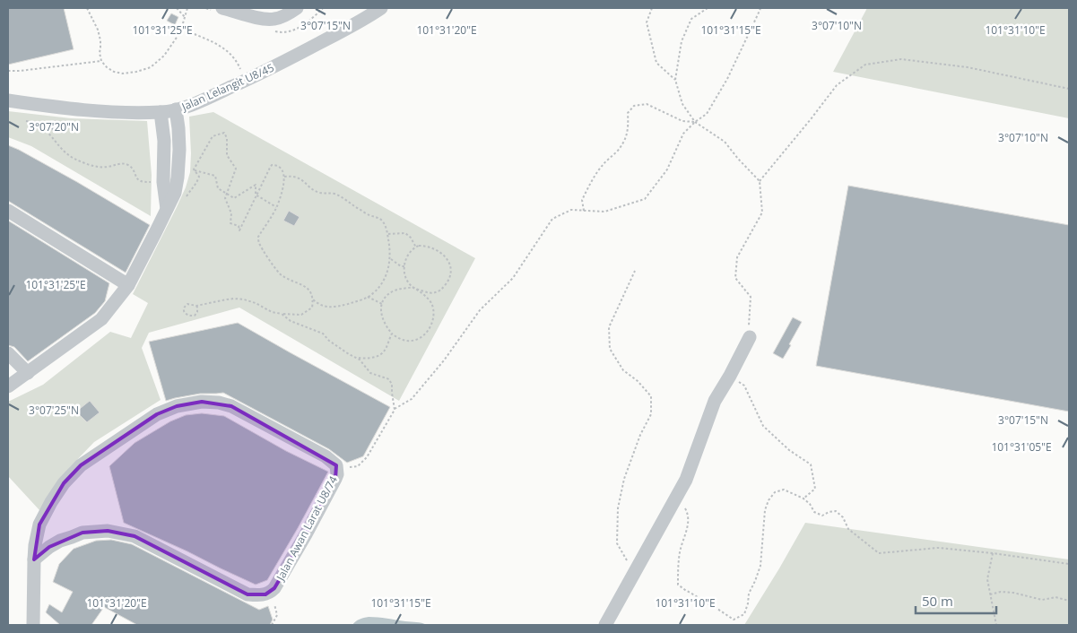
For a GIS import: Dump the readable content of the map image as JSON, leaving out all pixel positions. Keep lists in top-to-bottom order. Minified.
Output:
{"streets":{"street":["Jalan Lelangit U8/45","Jalan Awan Larat U8/74"]},"scale_bar":"50 m","coordinates":["3°07'15\"N","3°07'10\"N","101°31'25\"E","101°31'20\"E","101°31'15\"E","101°31'10\"E","3°07'20\"N","3°07'25\"N","101°31'05\"E"]}
